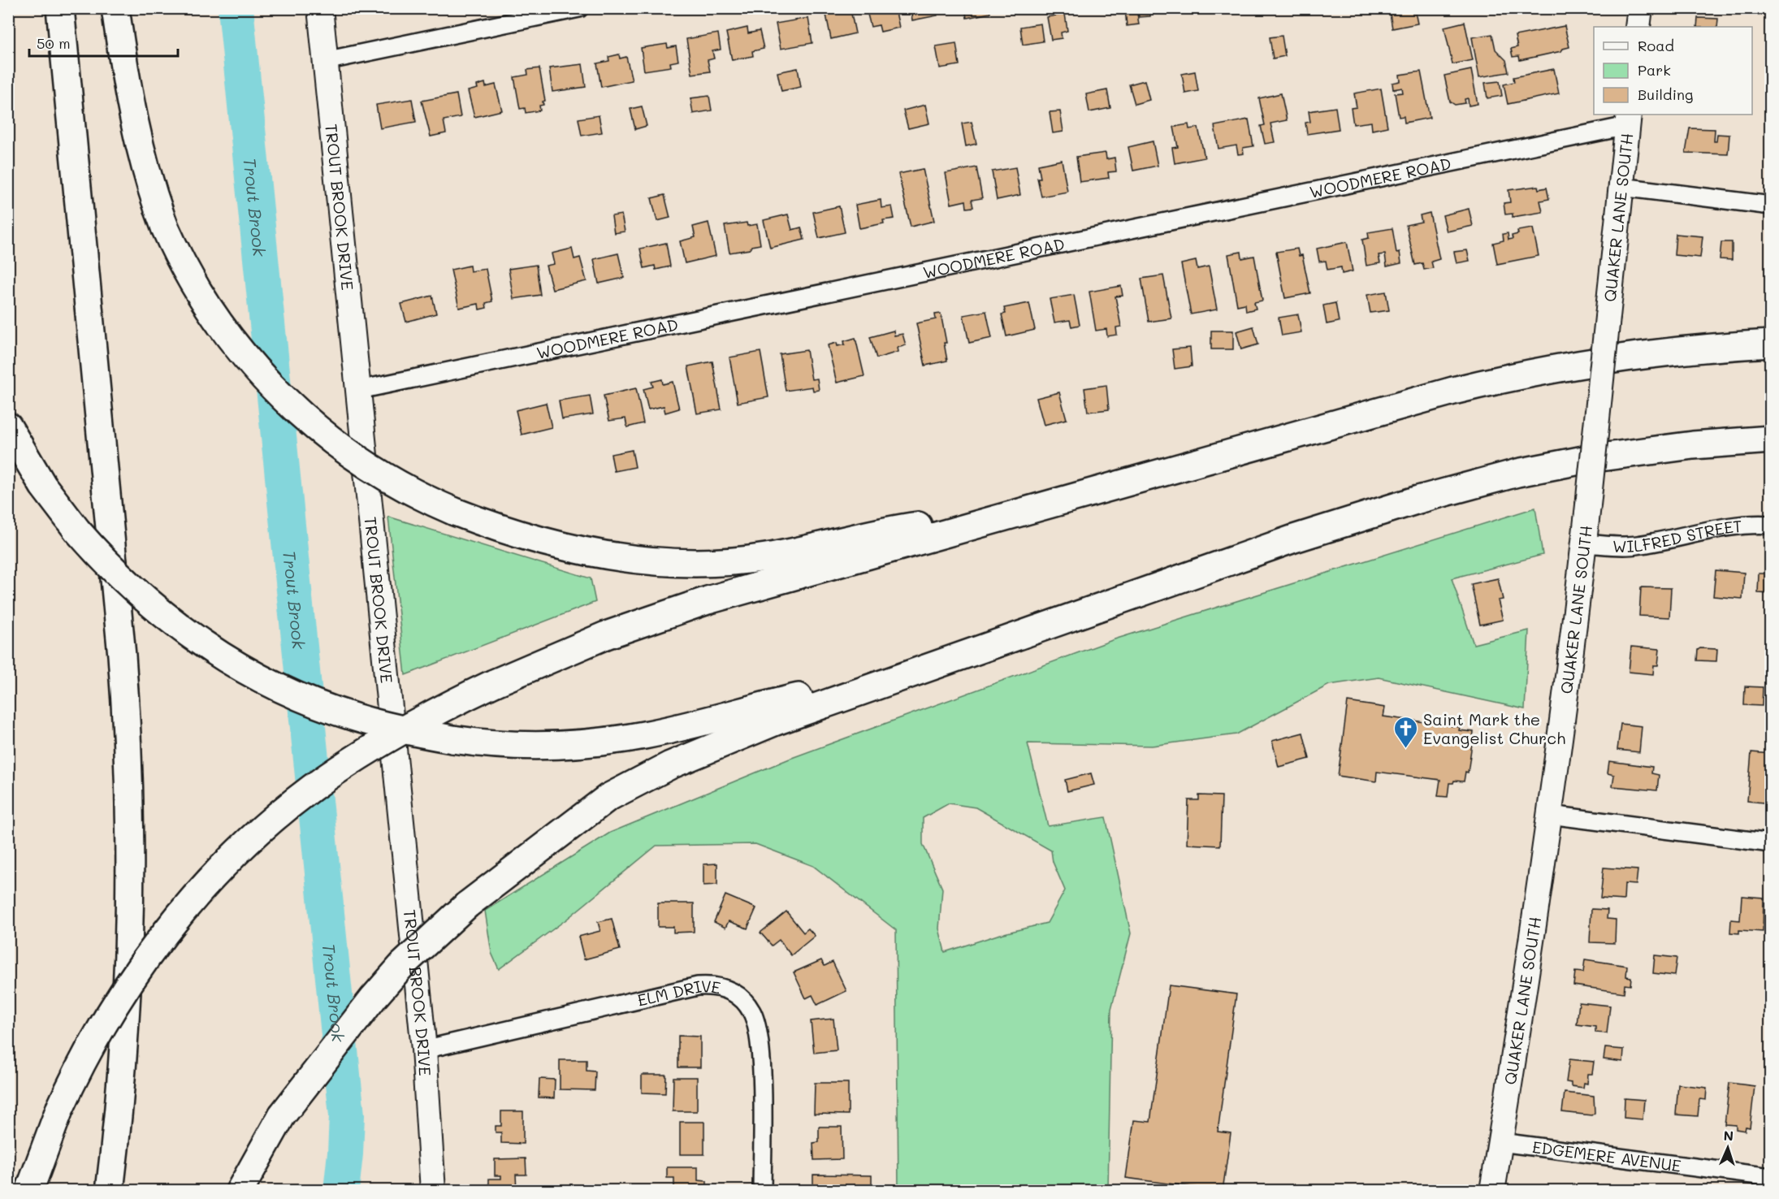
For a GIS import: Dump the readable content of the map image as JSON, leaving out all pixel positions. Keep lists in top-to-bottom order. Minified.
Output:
{"streets":{"main road":["TROUT BROOK DRIVE","QUAKER LANE SOUTH"],"street":["WOODMERE ROAD","WILFRED STREET","ELM DRIVE","EDGEMERE AVENUE"]},"crossings":[["WOODMERE ROAD","TROUT BROOK DRIVE"],["WOODMERE ROAD","QUAKER LANE SOUTH"],["TROUT BROOK DRIVE","ELM DRIVE"],["QUAKER LANE SOUTH","WILFRED STREET"],["QUAKER LANE SOUTH","EDGEMERE AVENUE"]],"water":["Trout Brook"],"places":{"church":["Saint Mark the Evangelist Church"]},"legend":["Road","Park","Building"],"scale_bar":"50 m","north":"top"}
